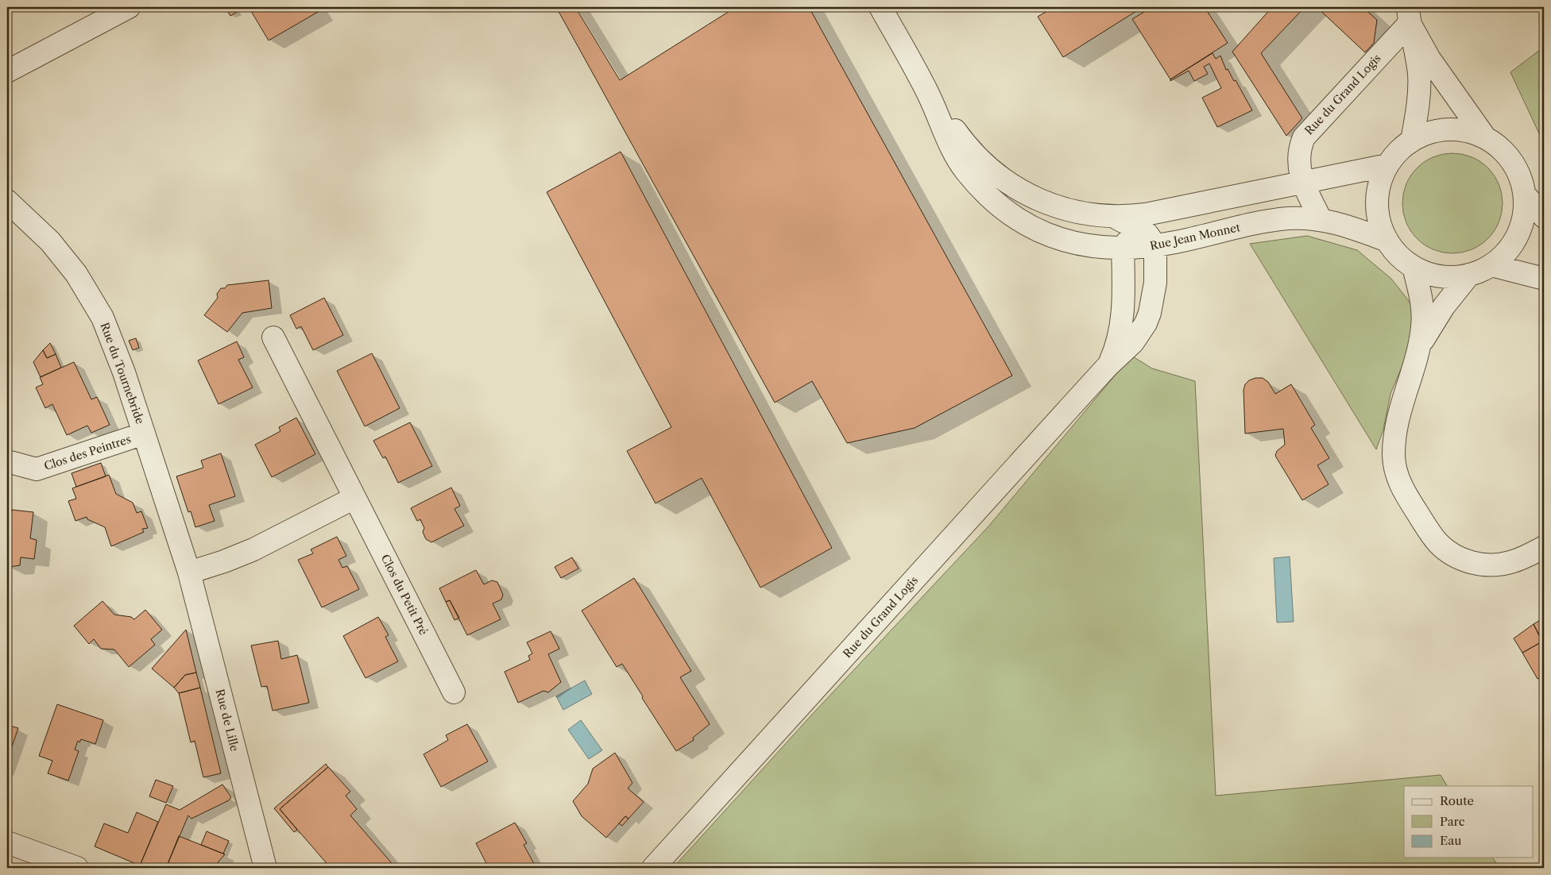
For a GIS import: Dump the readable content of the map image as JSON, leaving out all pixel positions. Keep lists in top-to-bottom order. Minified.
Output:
{"streets":{"street":["Rue du Grand Logis","Rue Jean Monnet","Rue du Tournebride","Clos des Peintres","Clos du Petit Pré","Rue de Lille"]},"crossings":[["Rue du Grand Logis","Rue Jean Monnet"],["Rue du Tournebride","Clos des Peintres"],["Rue du Tournebride","Rue de Lille"]],"legend":["Route","Parc","Eau"]}
